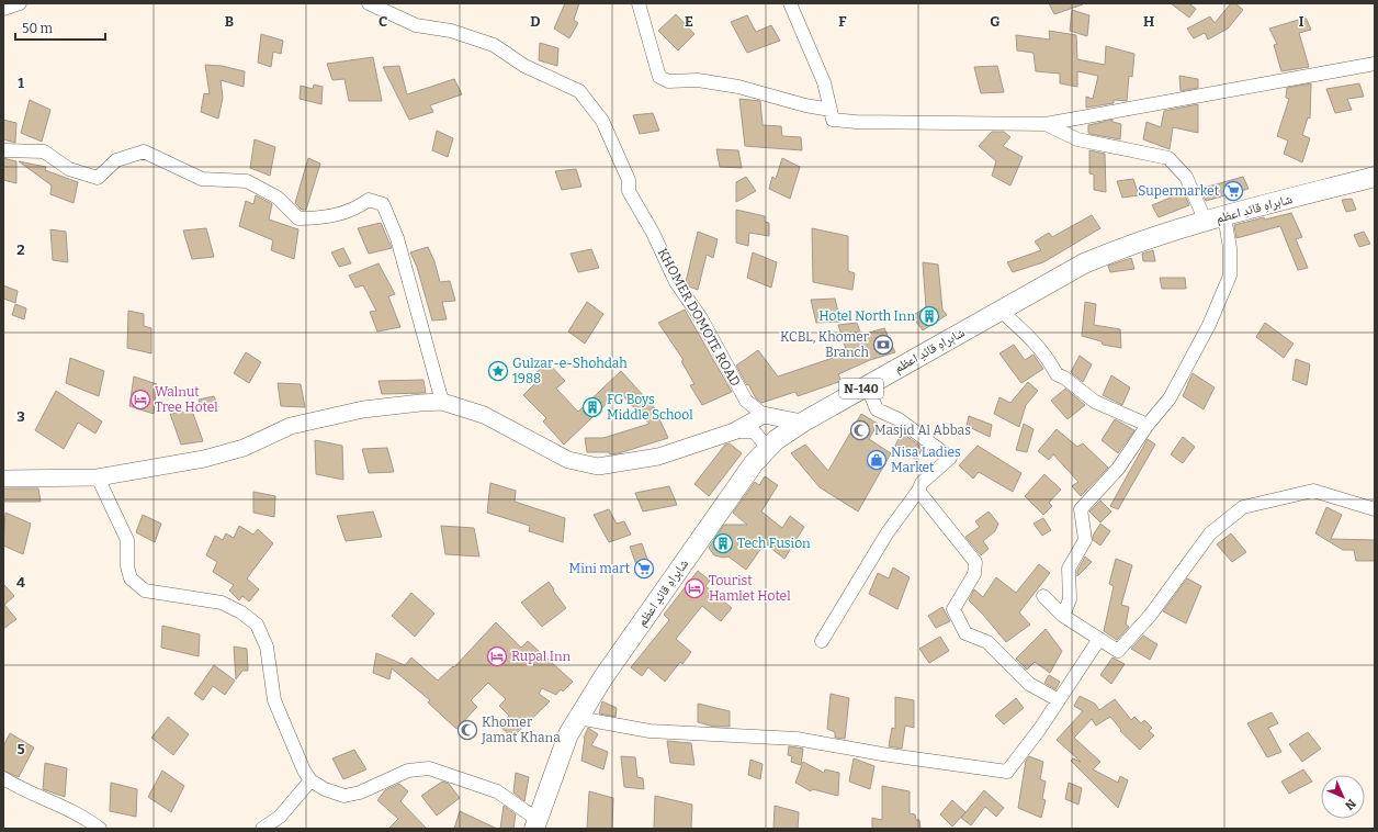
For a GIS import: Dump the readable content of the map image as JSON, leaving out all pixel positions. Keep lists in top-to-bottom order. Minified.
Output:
{"streets":{"highway":["شاہراہِ قائدِ اعظم","N-140"],"street":["KHOMER DOMOTE ROAD"]},"places":{"supermarket":["Supermarket","Mini mart"],"building":["Hotel North Inn","FG Boys Middle School","Tech Fusion"],"bank":["KCBL, Khomer Branch"],"place":["Gulzar-e-Shohdah 1988"],"hotel":["Walnut Tree Hotel","Tourist Hamlet Hotel","Rupal Inn"],"mosque":["Masjid Al Abbas","Khomer Jamat Khana"],"shop":["Nisa Ladies Market"]},"scale_bar":"50 m","north":"bottom right","grid":{"columns":["B","C","D","E","F","G","H","I"],"rows":["1","2","3","4","5"]}}
